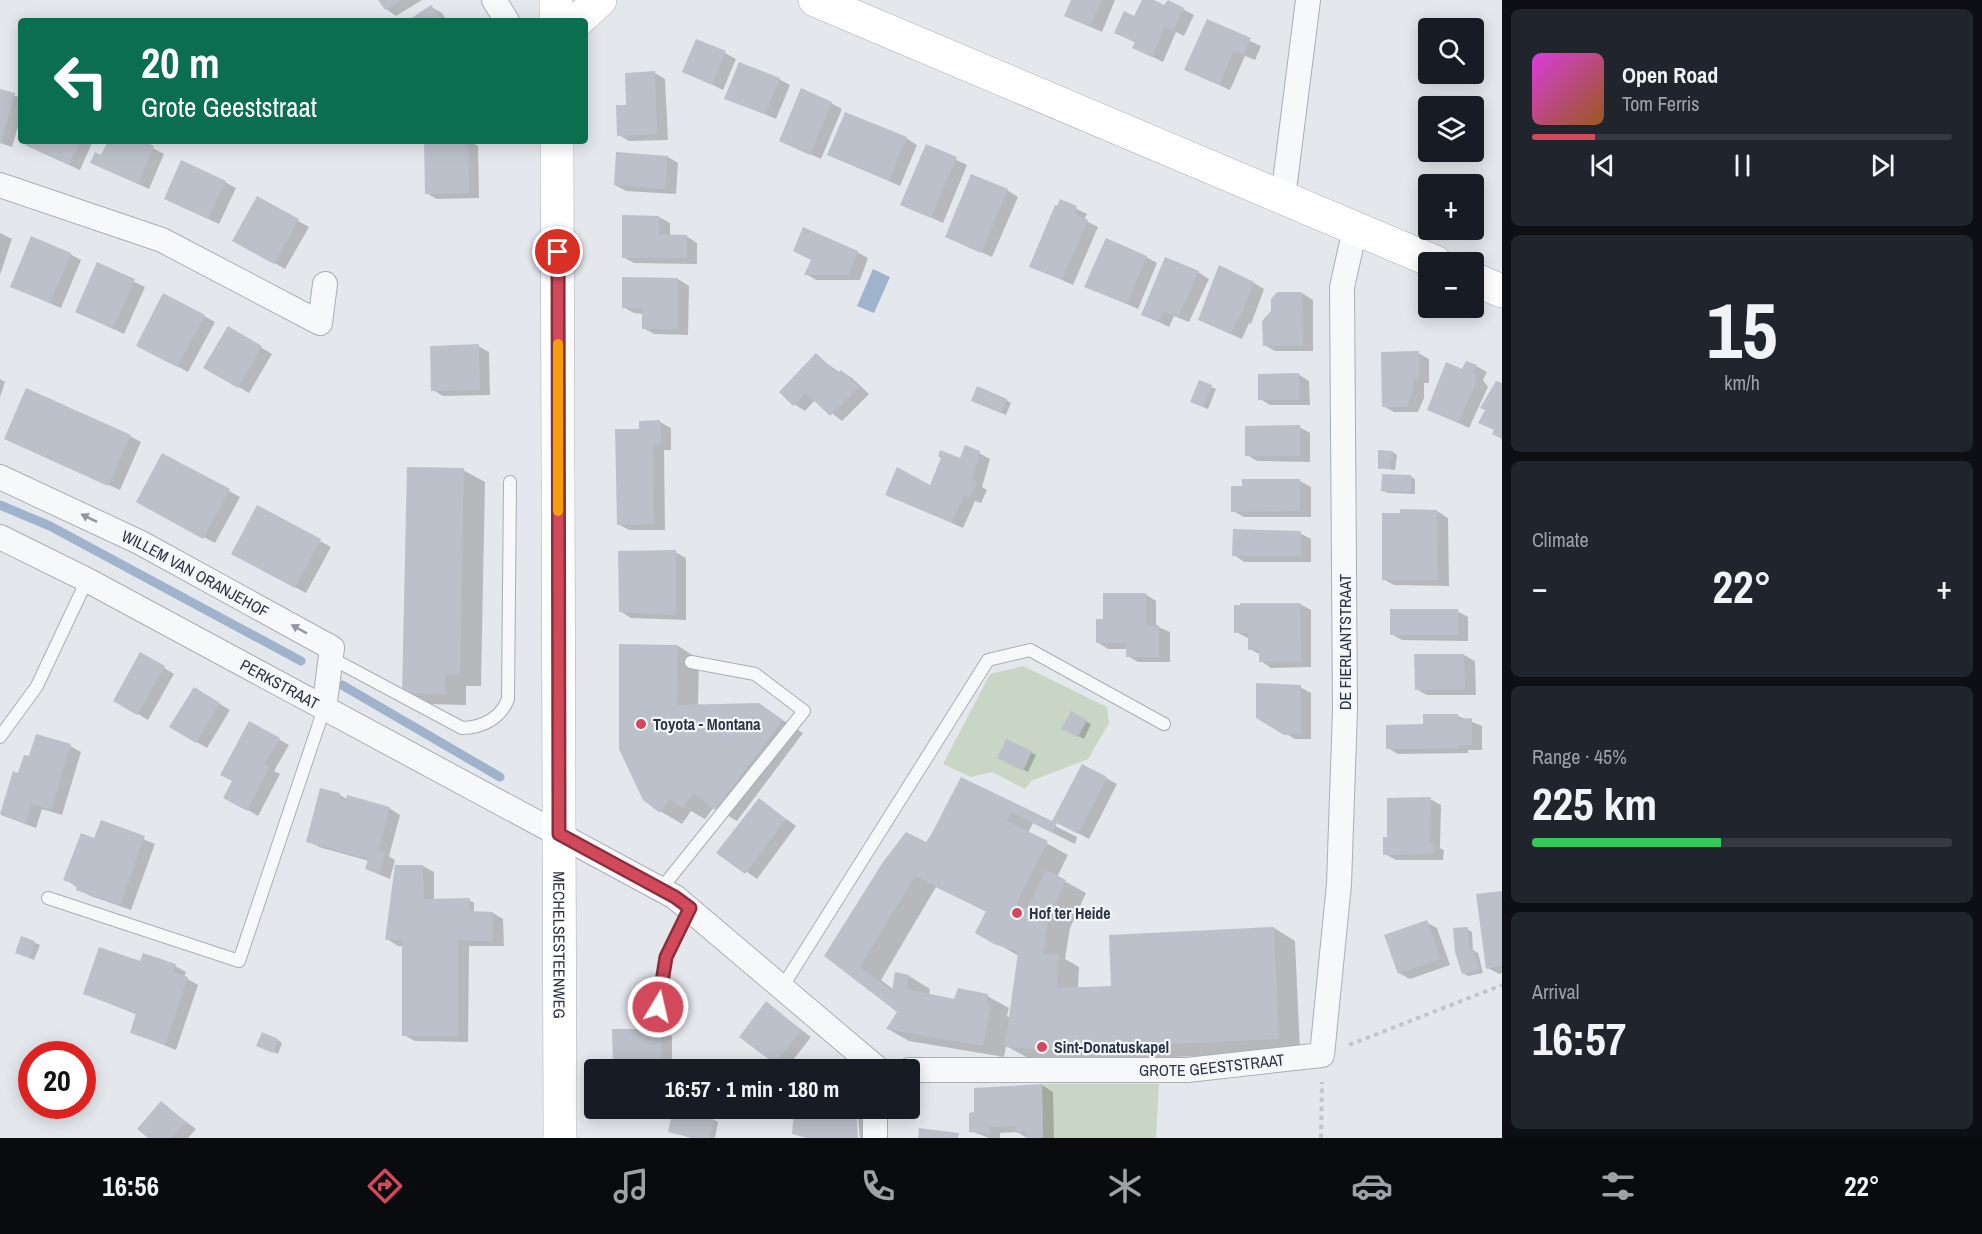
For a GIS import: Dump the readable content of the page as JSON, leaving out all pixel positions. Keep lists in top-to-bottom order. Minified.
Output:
{"streets":{"main road":["MECHELSESTEENWEG"],"street":["WILLEM VAN ORANJEHOF","DE FIERLANTSTRAAT","PERKSTRAAT","GROTE GEESTSTRAAT"]},"crossings":[["DE FIERLANTSTRAAT","GROTE GEESTSTRAAT"],["PERKSTRAAT","MECHELSESTEENWEG"]],"one_way":["WILLEM VAN ORANJEHOF"],"places":["Toyota - Montana","Hof ter Heide","Sint-Donatuskapel"],"page":{"map_buttons":["+","−"],"turn":["20 m","Grote Geeststraat"],"song":["Open Road","Tom Ferris"],"tile":[["15","km/h"],"Climate",["Range · 45%","225 km"],["Arrival","16:57"]],"heat":["−","22°","+"],"limit":"20","trip":"16:57 · 1 min · 180 m","tabs":["16:56","22°"]}}
